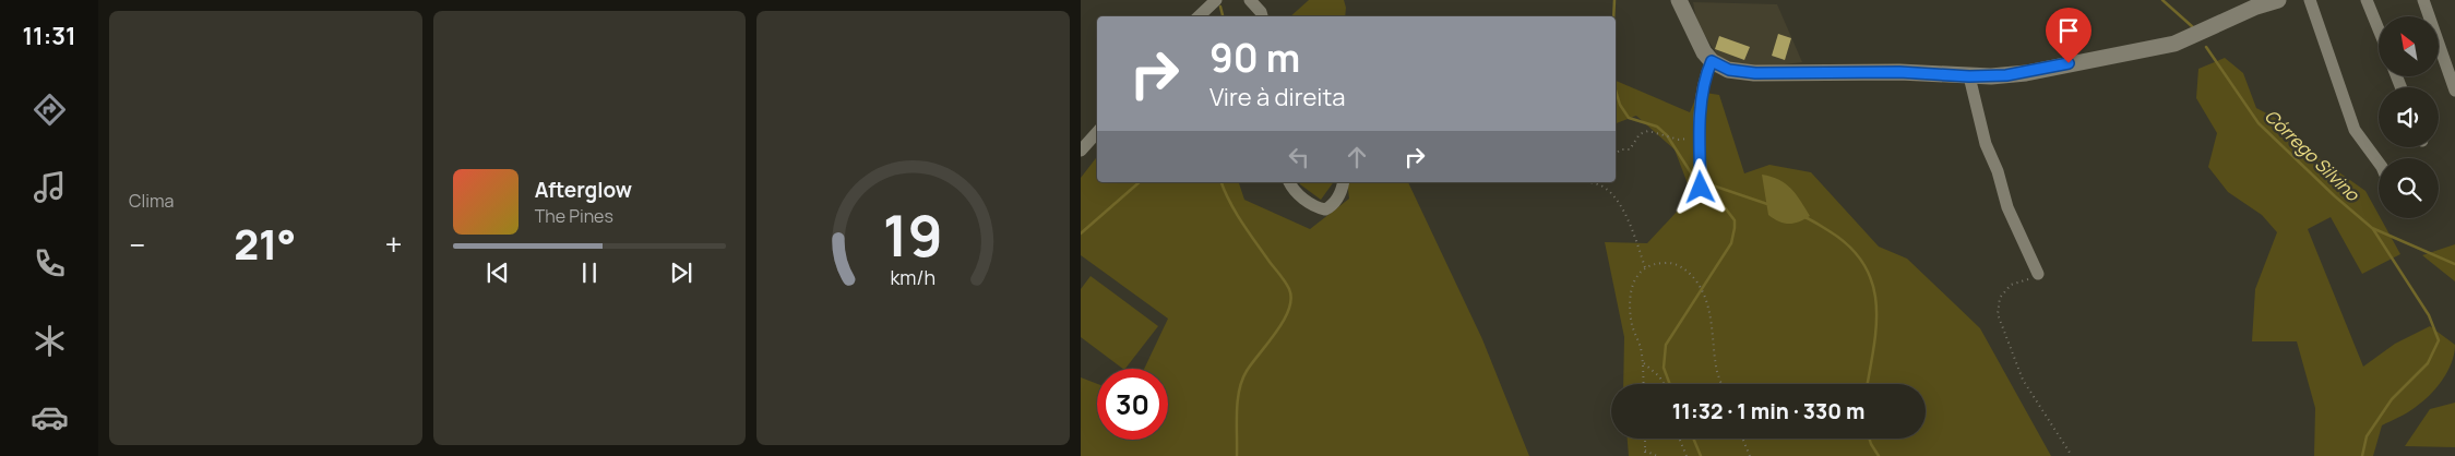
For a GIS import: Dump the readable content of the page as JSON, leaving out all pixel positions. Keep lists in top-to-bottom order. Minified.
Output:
{"water":["Córrego Silvino"],"north":"top left","page":{"tabs":"11:31","tile":"Clima","turn":["90 m","Vire à direita"],"song":["Afterglow","The Pines"],"heat":["−","21°","+"],"limit":"30","trip":"11:32 · 1 min · 330 m","gauge":["19","km/h"]}}
